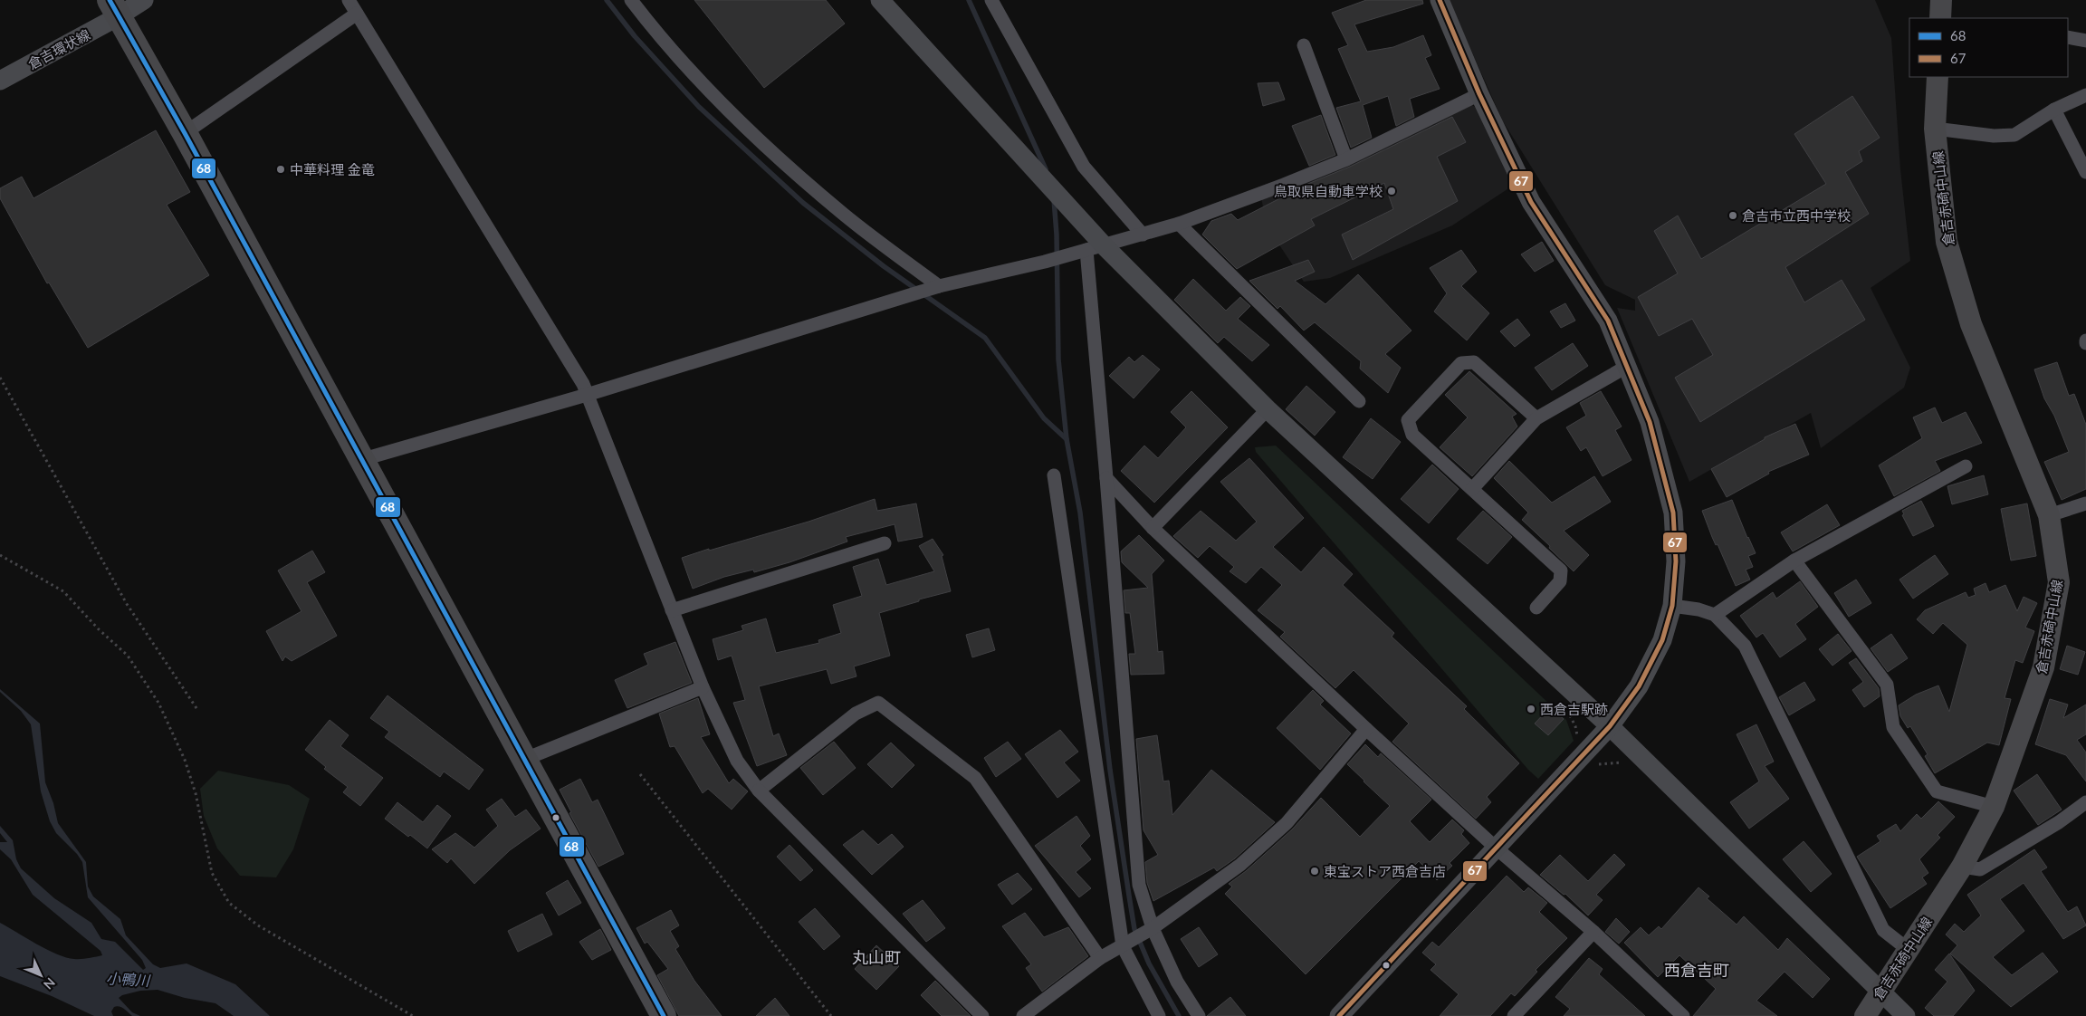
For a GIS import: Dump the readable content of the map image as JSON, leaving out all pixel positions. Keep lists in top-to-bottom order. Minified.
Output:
{"streets":{"main road":["倉吉環状線","倉吉赤碕中山線"]},"districts":["丸山町","西倉吉町"],"water":["小鴨川"],"places":["中華料理 金竜","鳥取県自動車学校","倉吉市立西中学校","西倉吉駅跡","東宝ストア西倉吉店"],"lines":["transit line 68","transit line 67"],"legend":["68","67"],"north":"bottom right"}
